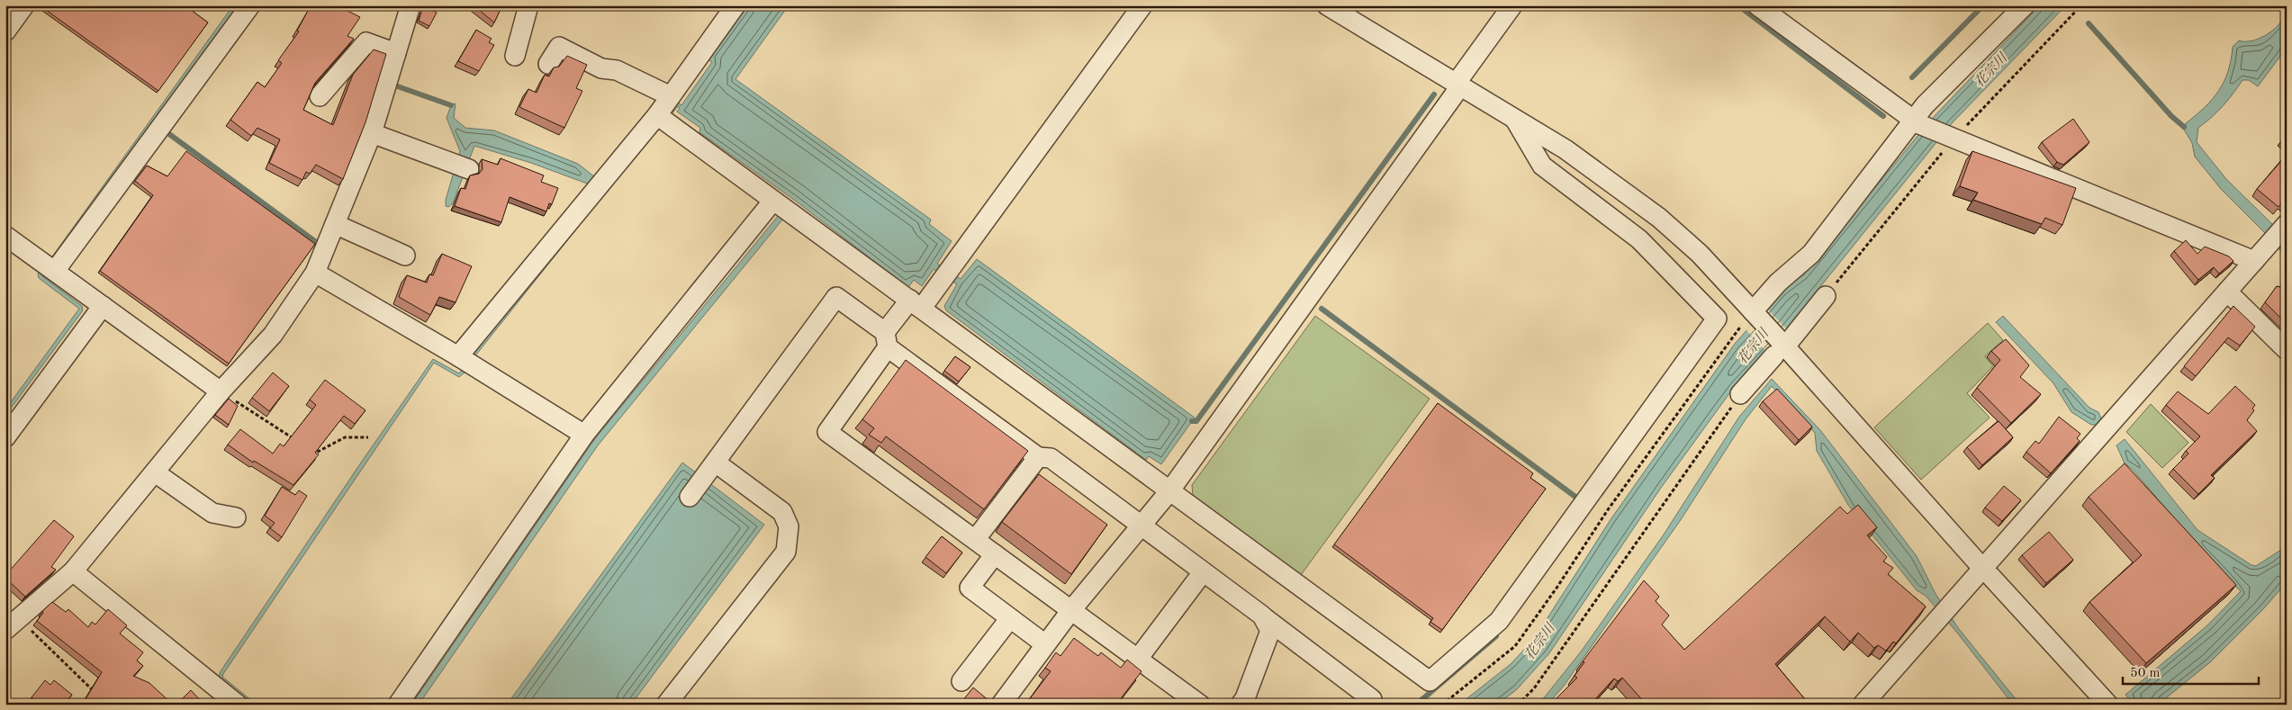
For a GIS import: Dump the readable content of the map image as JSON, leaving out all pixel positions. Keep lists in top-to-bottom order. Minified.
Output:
{"water":["花宗川"],"scale_bar":"50 m"}
